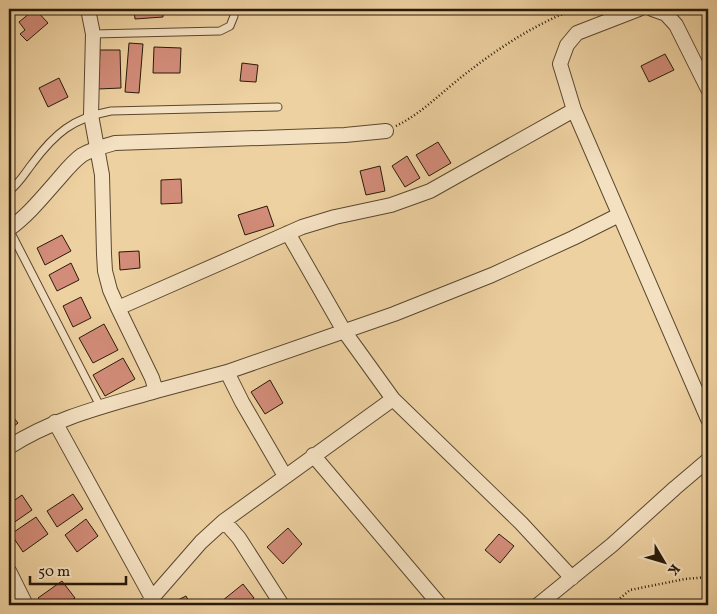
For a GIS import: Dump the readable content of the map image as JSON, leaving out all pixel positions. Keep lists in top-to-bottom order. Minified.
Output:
{"scale_bar":"50 m","north":"bottom right"}
